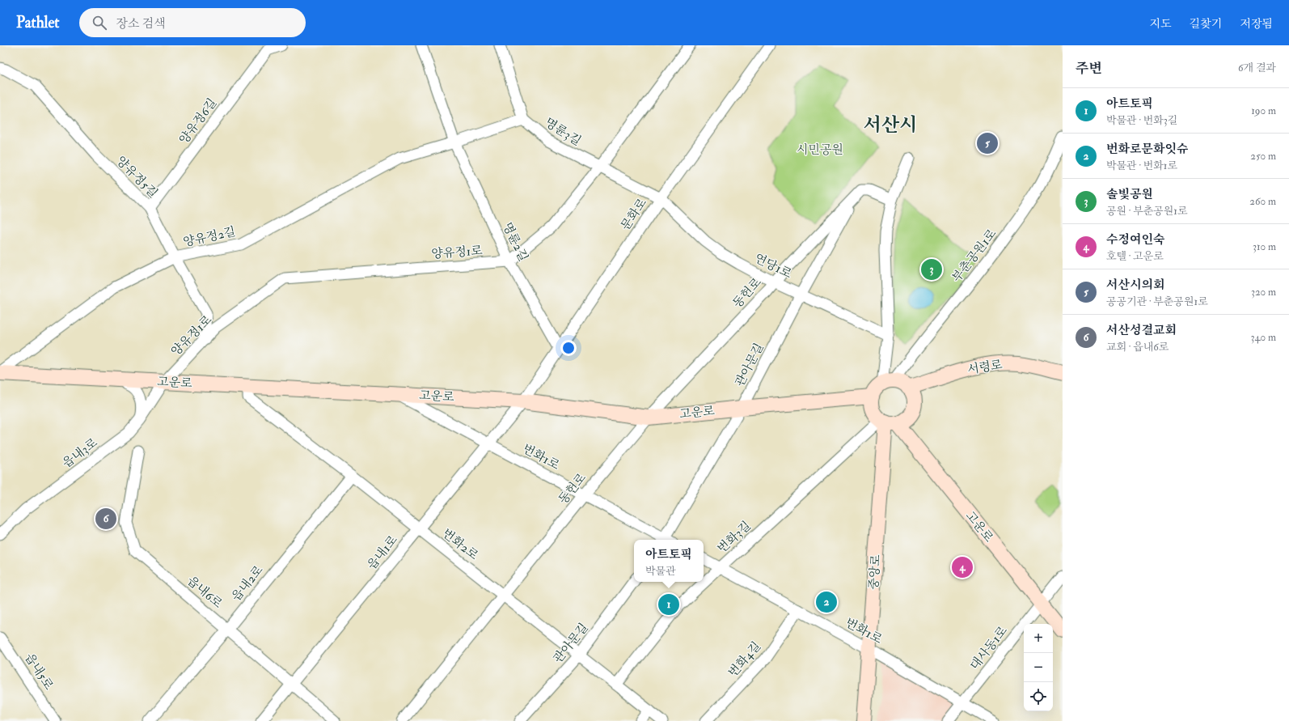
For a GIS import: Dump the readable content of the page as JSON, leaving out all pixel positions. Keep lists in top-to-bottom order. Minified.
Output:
{"streets":{"street":["양유정6길","명륜3길","양유정5길","문화로","양유정2길","명륜2길","양유정1로","부춘공원1로","연당1로","동헌로","관아문길","서령로","고운로","읍내3로","번화1로","번화3길","번화2로","읍내1로","중앙로","읍내2로","읍내6로","대사동1로","번화4길","읍내5로"]},"crossings":[["양유정6길","양유정5길"],["명륜3길","문화로"],["명륜3길","연당1로"],["양유정5길","양유정2길"],["양유정5길","양유정1로"],["문화로","명륜2길"],["문화로","연당1로"],["문화로","고운로"],["문화로","읍내1로"],["양유정2길","명륜2길"],["양유정2길","고운로"],["명륜2길","양유정1로"],["양유정1로","고운로"],["양유정1로","읍내3로"],["부춘공원1로","서령로"],["부춘공원1로","고운로"],["부춘공원1로","번화3길"],["부춘공원1로","중앙로"],["연당1로","동헌로"],["연당1로","관아문길"],["동헌로","고운로"],["동헌로","번화1로"],["동헌로","번화2로"],["관아문길","고운로"],["관아문길","번화2로"],["서령로","고운로"],["서령로","번화3길"],["서령로","중앙로"],["고운로","읍내3로"],["고운로","번화1로"],["고운로","번화3길"],["고운로","번화2로"],["고운로","읍내1로"],["고운로","중앙로"],["고운로","대사동1로"],["번화1로","번화3길"],["번화1로","읍내1로"],["번화1로","중앙로"],["번화1로","대사동1로"],["번화1로","번화4길"],["번화3길","번화2로"],["번화3길","중앙로"],["번화2로","읍내1로"],["번화2로","읍내2로"],["읍내1로","읍내6로"],["읍내2로","읍내6로"]],"districts":["서산시"],"parks":["시민공원"],"page":{"header":"Pathlet","search":"장소 검색","nav":["지도","길찾기","저장됨"],"heading":["주변","6개 결과"],"list":[{"mark":"1","name":"아트토픽","note":"박물관 · 번화3길","value":"190 m"},{"mark":"2","name":"번화로문화잇슈","note":"박물관 · 번화1로","value":"250 m"},{"mark":"3","name":"솔빛공원","note":"공원 · 부춘공원1로","value":"260 m"},{"mark":"4","name":"수정여인숙","note":"호텔 · 고운로","value":"310 m"},{"mark":"5","name":"서산시의회","note":"공공기관 · 부춘공원1로","value":"320 m"},{"mark":"6","name":"서산성결교회","note":"교회 · 읍내6로","value":"340 m"}],"pins":["5","3","6","4","2","1"],"popup":["아트토픽","박물관"],"map_buttons":["+","−"]}}
